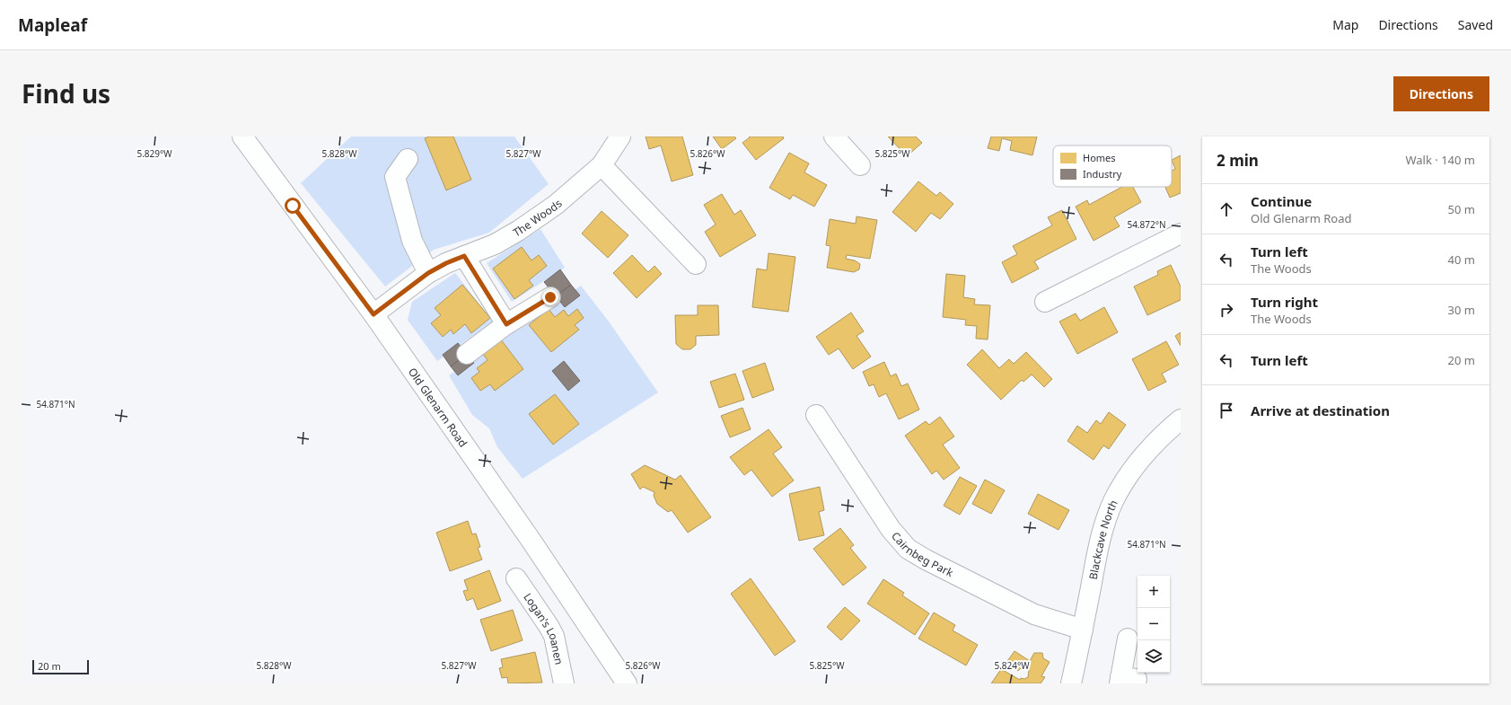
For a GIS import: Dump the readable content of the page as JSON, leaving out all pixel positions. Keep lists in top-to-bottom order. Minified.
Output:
{"streets":{"street":["The Woods","Old Glenarm Road","Blackcave North","Cairnbeg Park","Logan's Loanen"]},"crossings":[["The Woods","Old Glenarm Road"],["Blackcave North","Cairnbeg Park"]],"legend":["Homes","Industry"],"scale_bar":"20 m","page":{"header":"Mapleaf","nav":["Map","Directions","Saved"],"title":"Find us","buttons":"Directions","heading":["2 min","Walk · 140 m"],"list":[["Continue","Old Glenarm Road","50 m"],["Turn left","The Woods","40 m"],["Turn right","The Woods","30 m"],["Turn left","20 m"],"Arrive at destination"],"map_buttons":["+","−"],"scale":"20 m"},"coordinates":["5.829°W","5.828°W","5.827°W","5.826°W","5.825°W","54.872°N","54.871°N","5.824°W"]}
